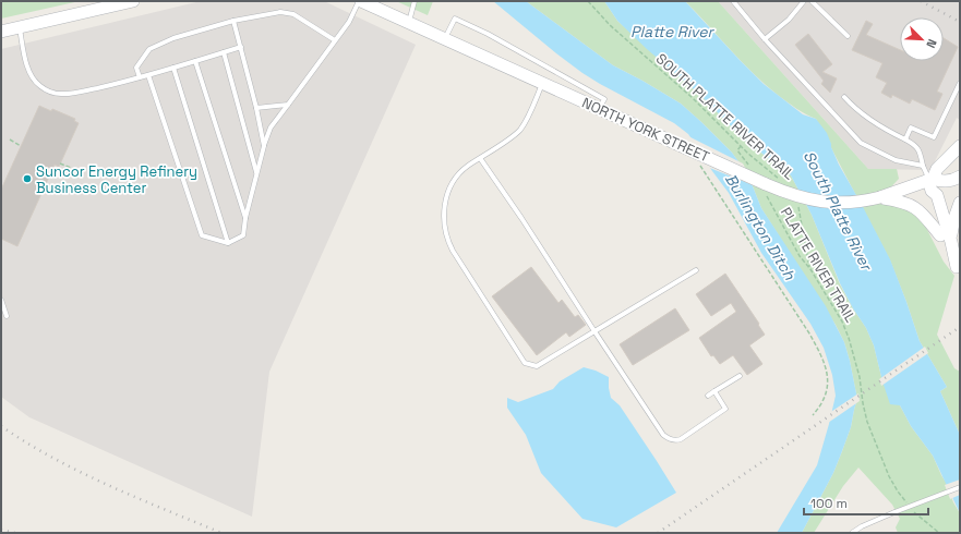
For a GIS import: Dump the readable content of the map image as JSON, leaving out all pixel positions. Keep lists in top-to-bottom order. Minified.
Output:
{"streets":{"main road":["NORTH YORK STREET"],"path":["SOUTH PLATTE RIVER TRAIL","PLATTE RIVER TRAIL"]},"crossings":[["NORTH YORK STREET","PLATTE RIVER TRAIL"]],"water":["Platte River","South Platte River","Burlington Ditch"],"places":["Suncor Energy Refinery Business Center"],"scale_bar":"100 m","north":"bottom right"}
